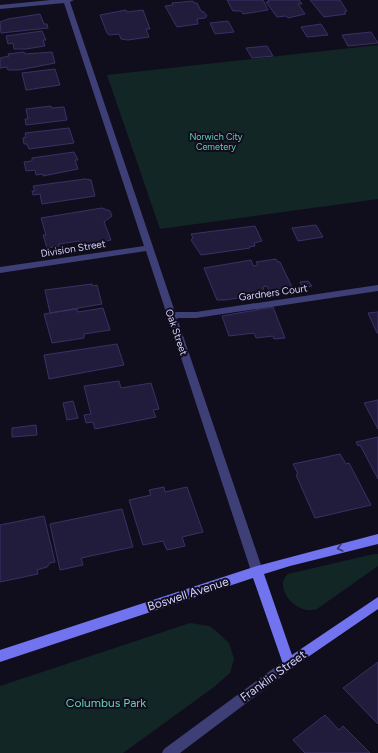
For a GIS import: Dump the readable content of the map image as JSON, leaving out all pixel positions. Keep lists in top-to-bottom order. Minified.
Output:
{"streets":{"street":["Division Street","Gardners Court","Oak Street","Boswell Avenue","Franklin Street"]},"crossings":[["Division Street","Oak Street"],["Gardners Court","Oak Street"],["Oak Street","Boswell Avenue"],["Oak Street","Franklin Street"]],"parks":["Norwich City Cemetery","Columbus Park"]}
